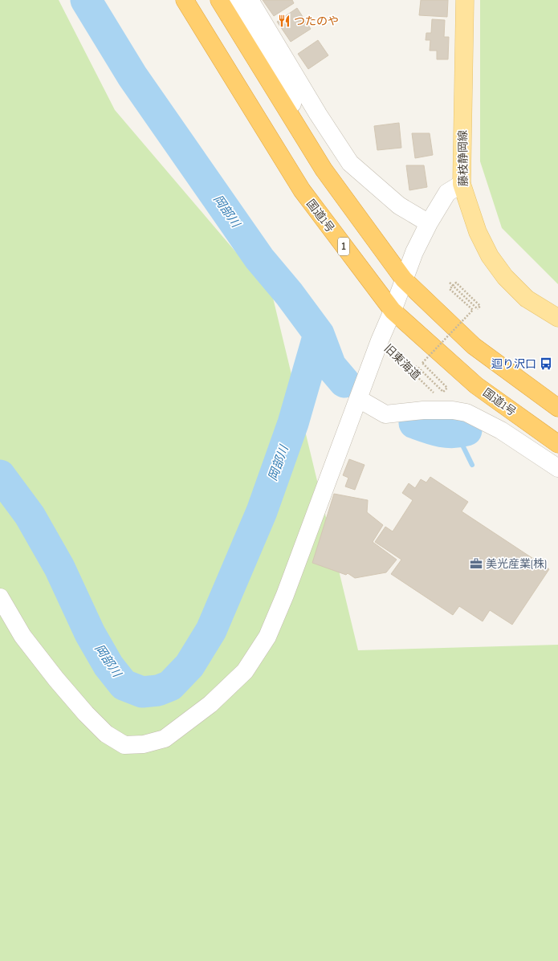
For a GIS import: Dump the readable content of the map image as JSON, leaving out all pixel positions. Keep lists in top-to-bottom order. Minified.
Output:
{"streets":{"highway":["国道1号","1"],"main road":["藤枝静岡線"],"street":["旧東海道"]},"crossings":[["藤枝静岡線","旧東海道"],["国道1号","旧東海道"]],"water":["岡部川"],"places":{"restaurant":["つたのや"],"bus stop":["迴り沢口"],"office":["美光産業(株)"]}}
